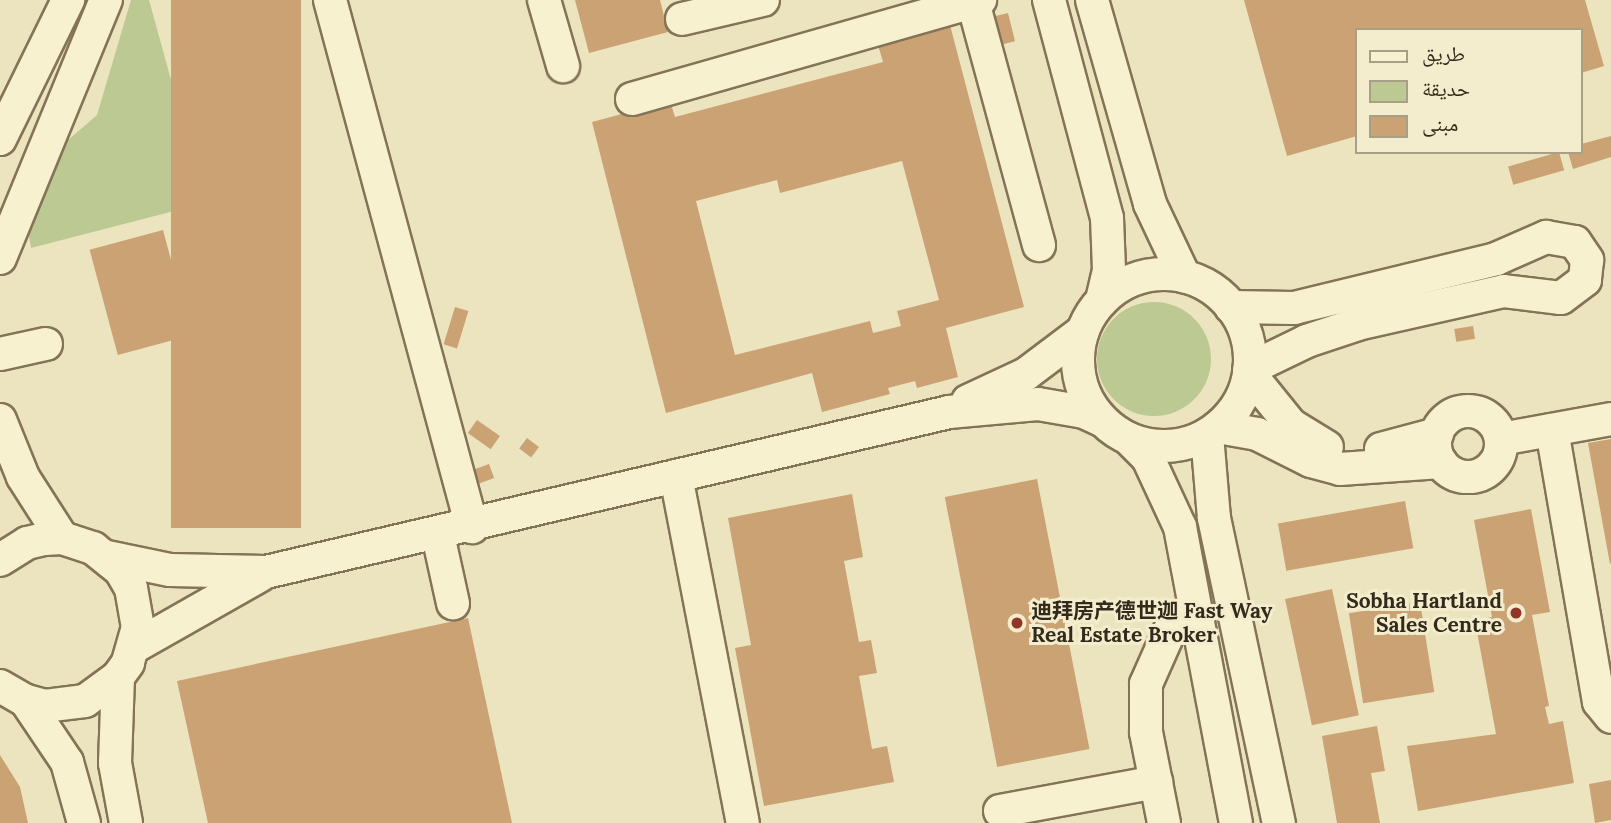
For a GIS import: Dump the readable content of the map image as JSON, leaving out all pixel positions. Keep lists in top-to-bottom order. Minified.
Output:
{"places":["Sobha Hartland Sales Centre","迪拜房产德世迦 Fast Way Real Estate Broker"],"legend":["طريق","حديقة","مبنى"]}
